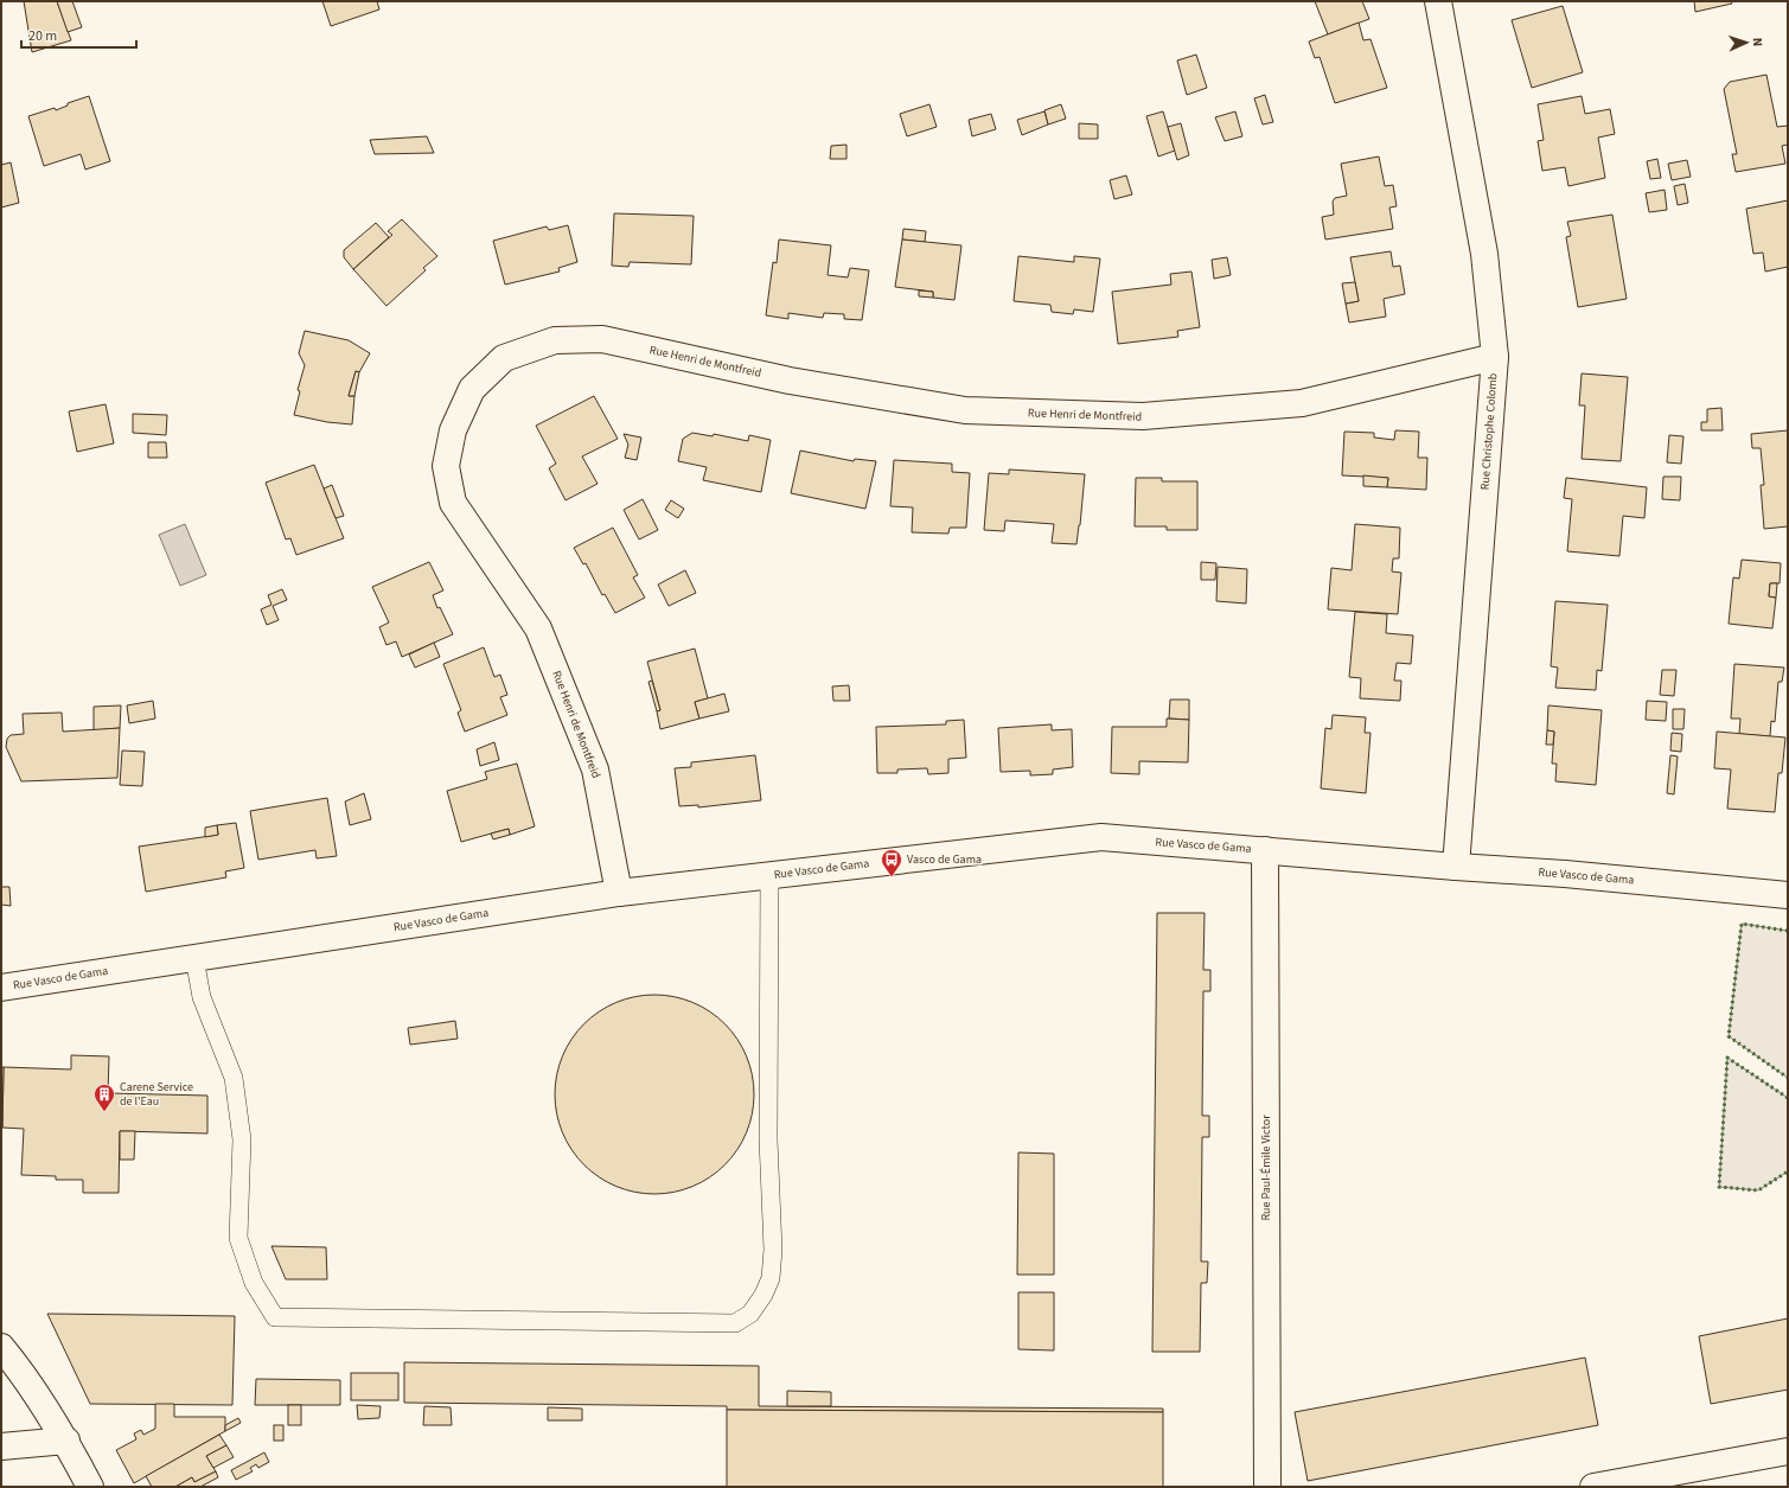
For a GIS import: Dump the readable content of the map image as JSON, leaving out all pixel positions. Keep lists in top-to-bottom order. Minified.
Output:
{"streets":{"street":["Rue Henri de Montfreid","Rue Christophe Colomb","Rue Vasco de Gama","Rue Paul-Émile Victor"]},"crossings":[["Rue Henri de Montfreid","Rue Christophe Colomb"],["Rue Henri de Montfreid","Rue Vasco de Gama"],["Rue Christophe Colomb","Rue Vasco de Gama"],["Rue Vasco de Gama","Rue Paul-Émile Victor"]],"places":{"bus stop":["Vasco de Gama"],"building":["Carene Service de l'Eau"]},"scale_bar":"20 m","north":"right"}
